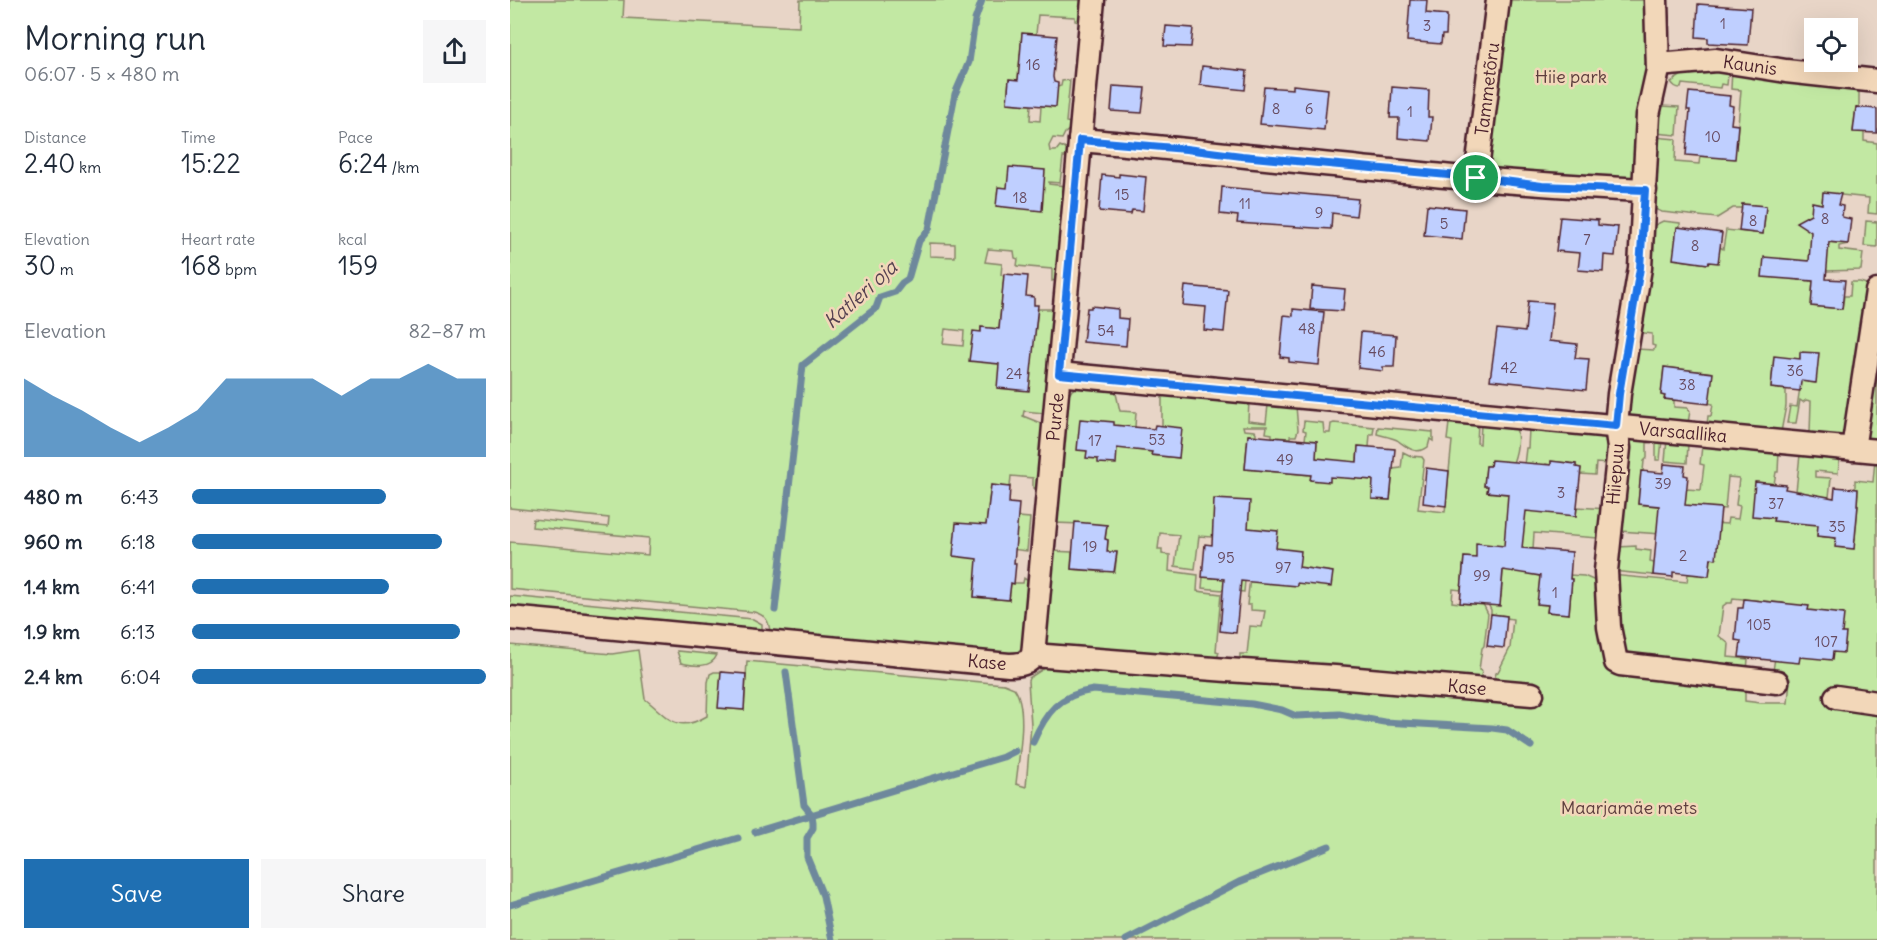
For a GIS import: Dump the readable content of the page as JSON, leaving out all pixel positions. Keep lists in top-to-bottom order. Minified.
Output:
{"streets":{"street":["Kaunis","Tammetõru","Purde","Varsaallika","Hiiepuu","Kase"]},"crossings":[["Kaunis","Hiiepuu"],["Purde","Varsaallika"],["Purde","Kase"],["Varsaallika","Hiiepuu"]],"water":["Katleri oja"],"parks":["Hiie park","Maarjamäe mets"],"house_numbers":["1","3","16","8","6","1","10","15","18","11","9","8","8","5","7","8","48","54","46","42","36","24","38","53","17","49","39","3","37","35","19","2","95","97","99","1","105","107"],"page":{"heading":["Morning run","06:07 · 5 × 480 m"],"stats":[["Distance","2.40 km"],["Time","15:22"],["Pace","6:24 /km"],["Elevation","30 m"],["Heart rate","168 bpm"],["kcal","159"]],"chart":["Elevation","82–87 m"],"list":[{"name":"480 m","note":"6:43"},{"name":"960 m","note":"6:18"},{"name":"1.4 km","note":"6:41"},{"name":"1.9 km","note":"6:13"},{"name":"2.4 km","note":"6:04"}],"buttons":["Save","Share"]}}
